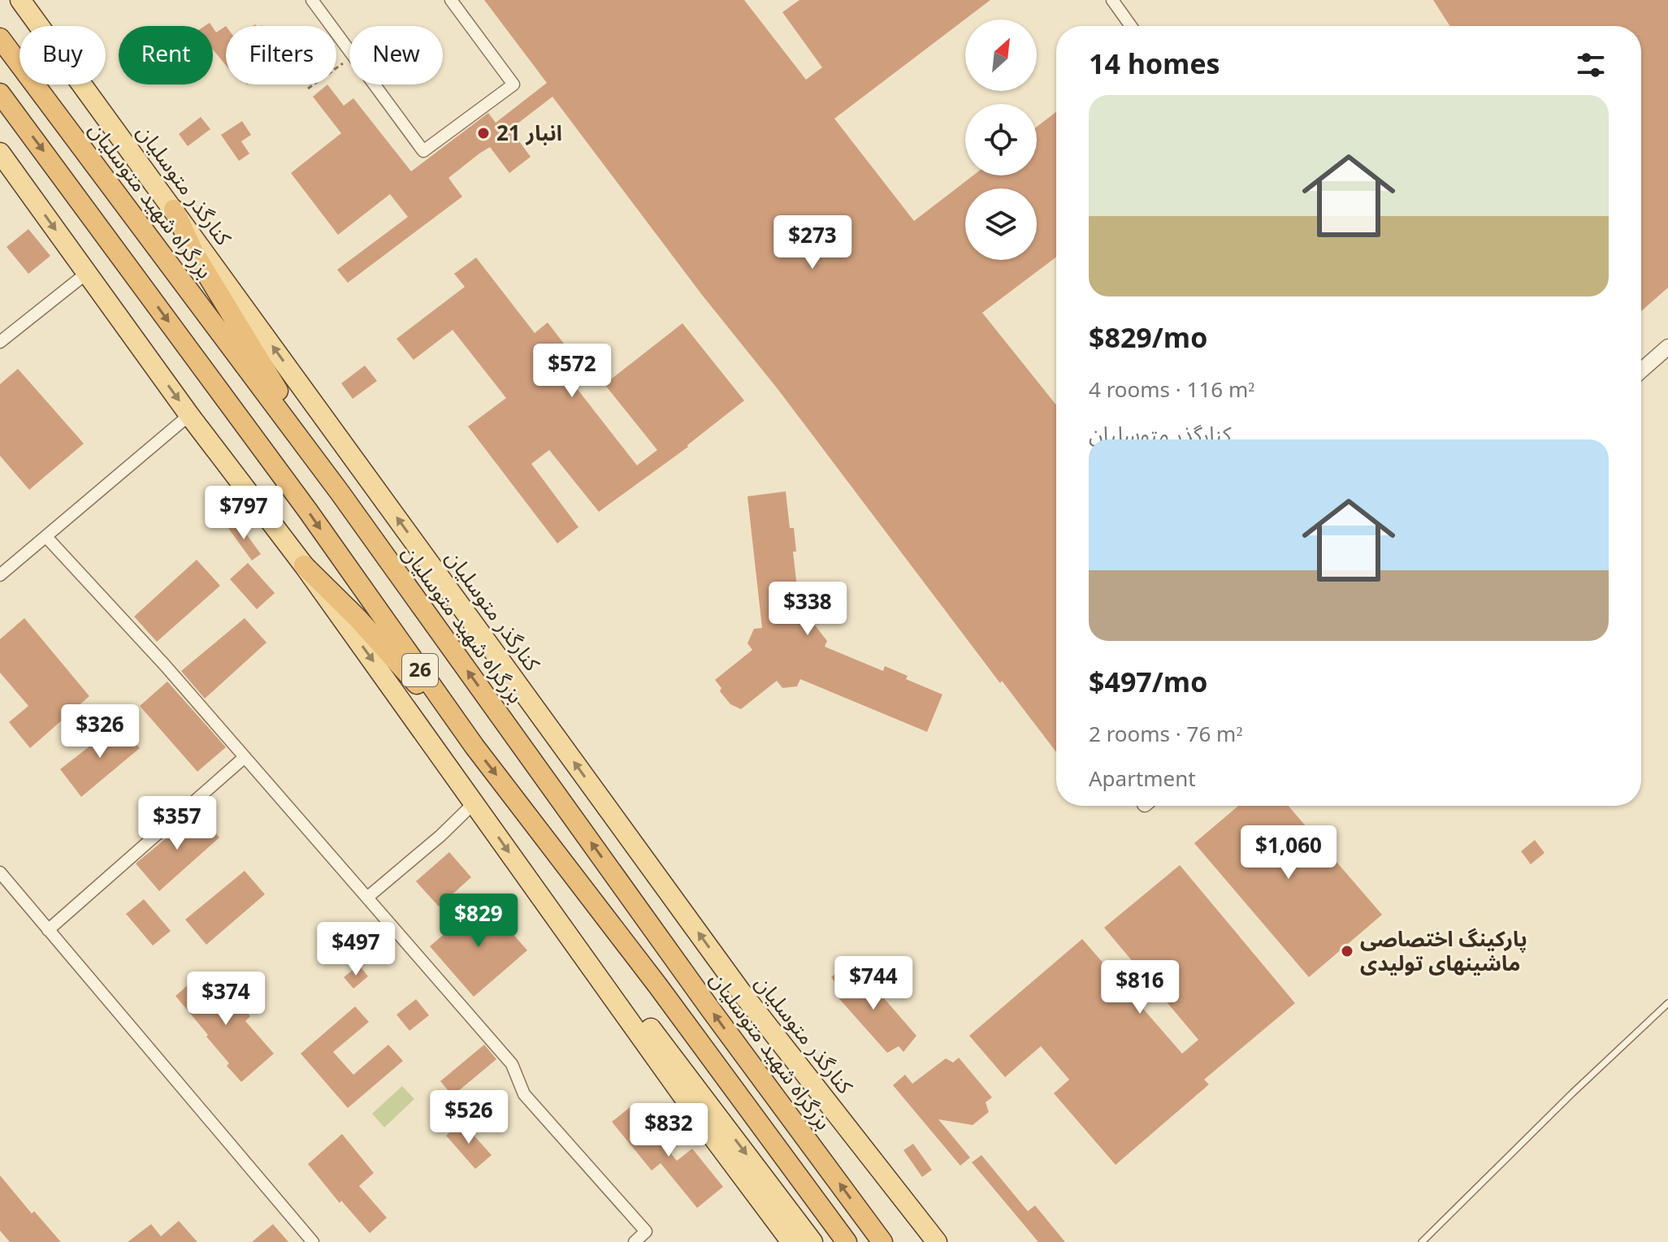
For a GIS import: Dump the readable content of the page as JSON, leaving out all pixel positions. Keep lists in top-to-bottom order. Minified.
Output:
{"streets":{"highway":["بزرگراه شهید متوسلیان","26"],"main road":["کنارگذر متوسلیان"]},"places":["انبار 21","پارکینگ اختصاصی ماشینهای تولیدی"],"north":"top right","page":{"chip":["Buy","Rent","Filters","New"],"heading":"14 homes","list":[{"name":"$829/mo","note":"4 rooms · 116 m² · کنارگذر متوسلیان"},{"name":"$497/mo","note":"2 rooms · 76 m² · Apartment"}],"price":["$273","$572","$797","$338","$326","$357","$1,060","$829","$497","$744","$816","$374","$526","$832"]}}
